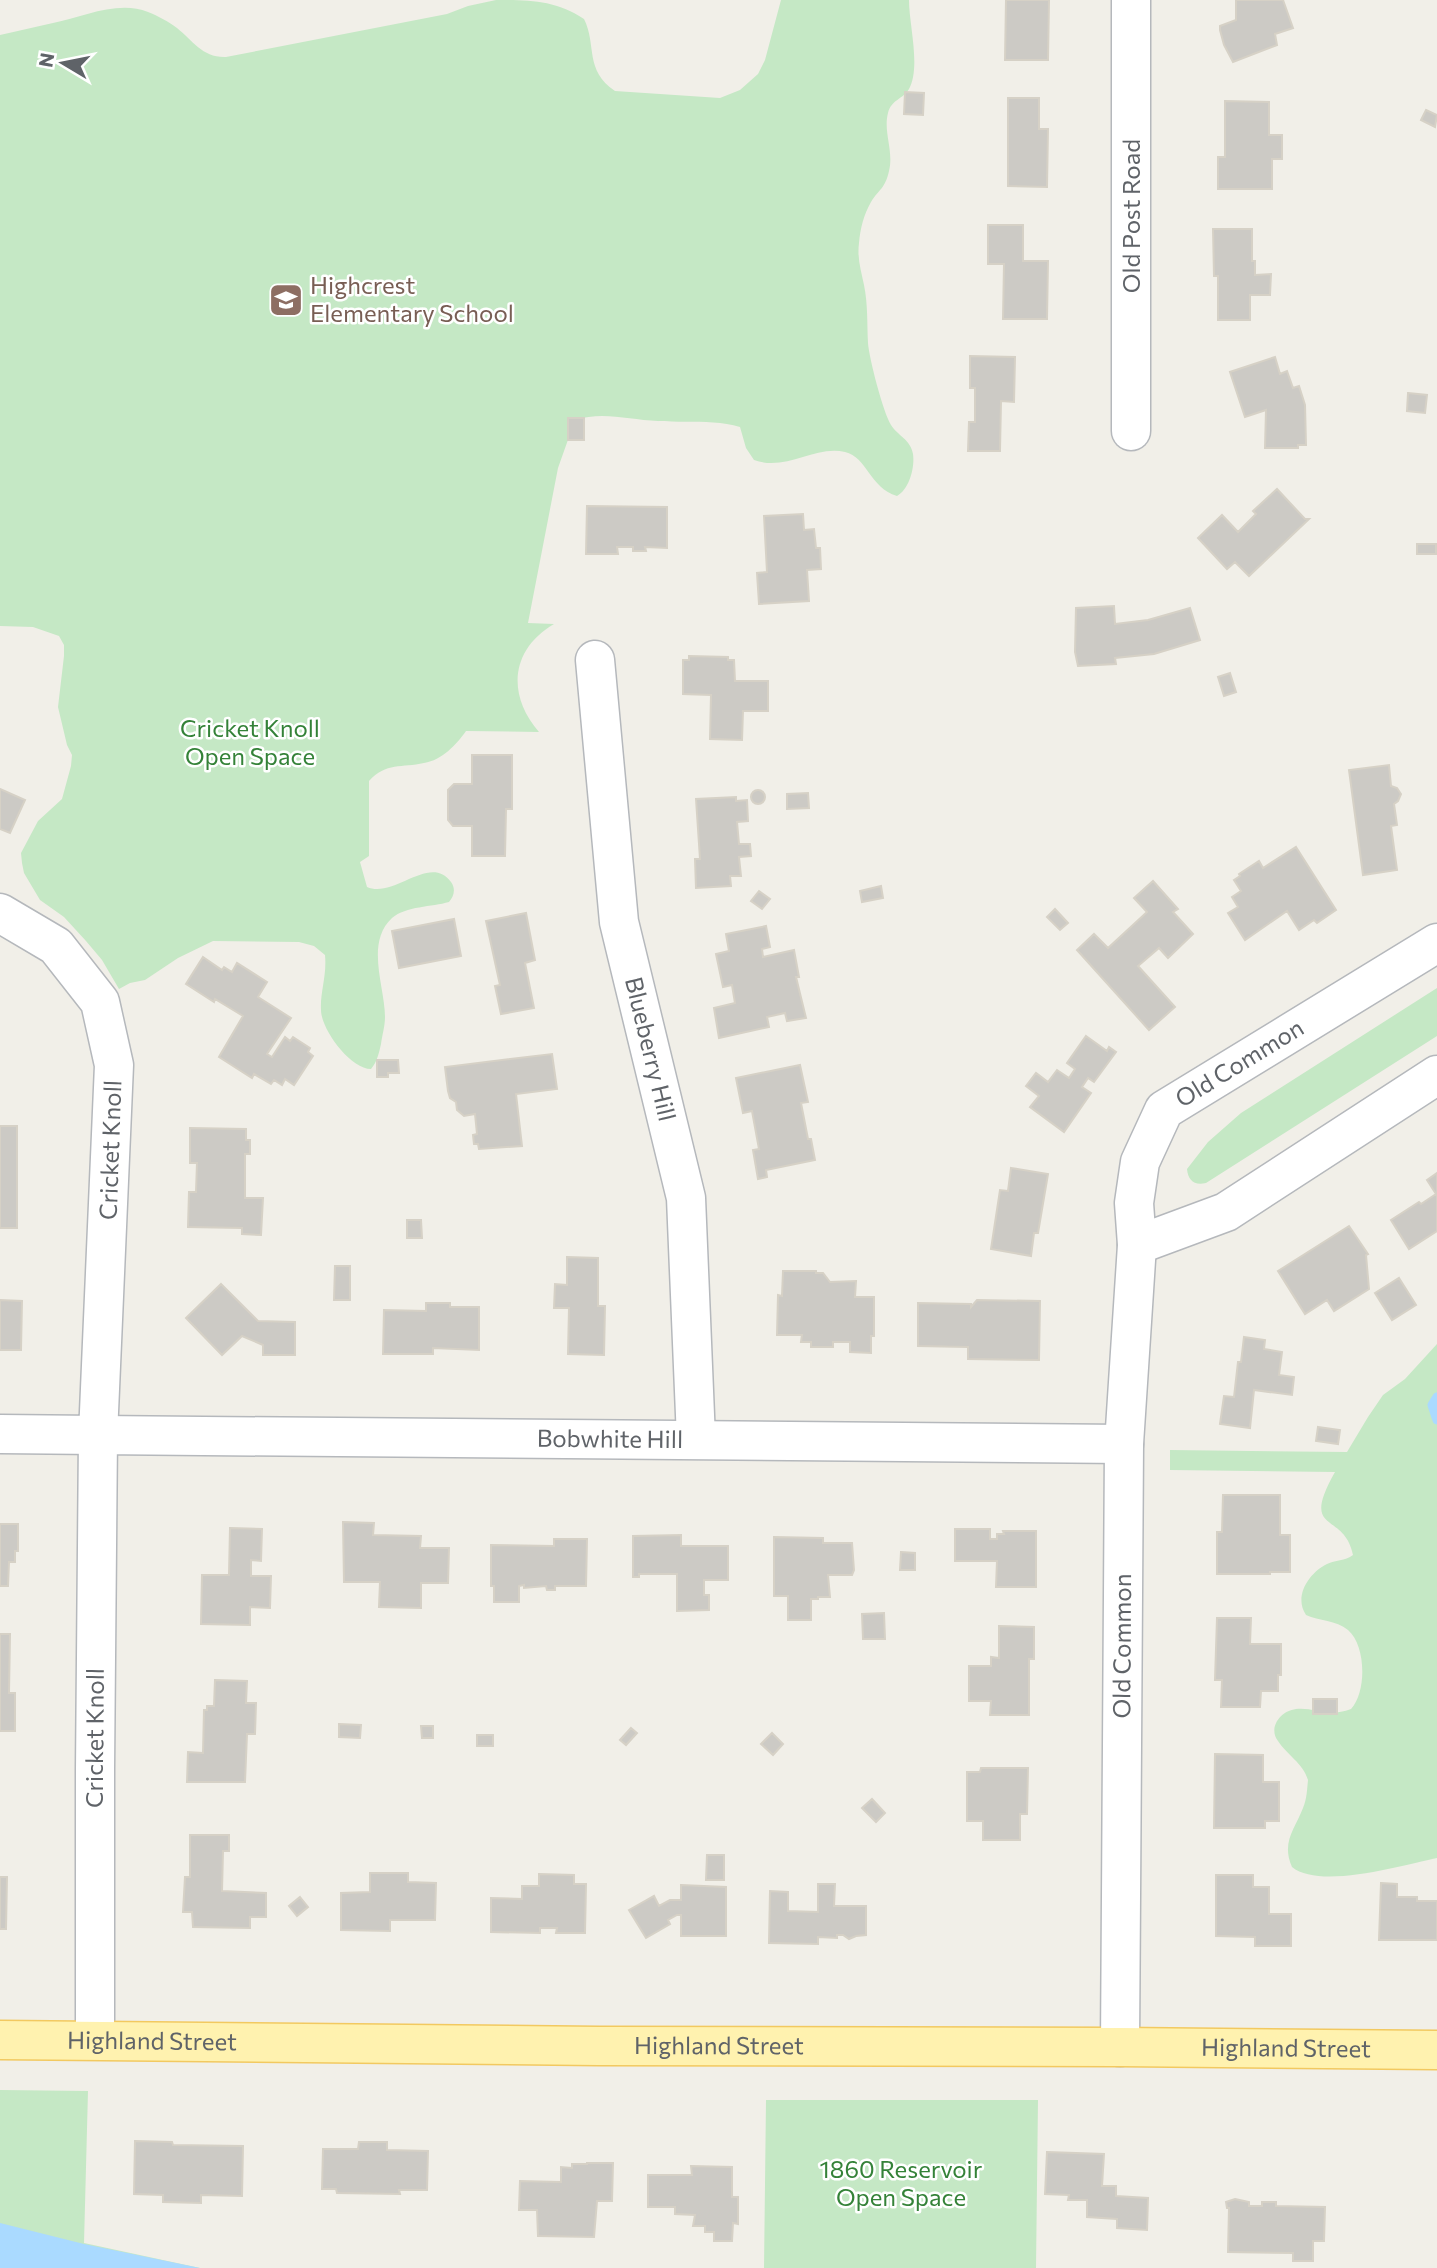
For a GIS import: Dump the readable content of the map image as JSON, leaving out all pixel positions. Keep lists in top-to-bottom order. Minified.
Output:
{"streets":{"main road":["Highland Street"],"street":["Old Post Road","Blueberry Hill","Old Common","Cricket Knoll","Bobwhite Hill"]},"crossings":[["Blueberry Hill","Bobwhite Hill"],["Old Common","Bobwhite Hill"],["Old Common","Highland Street"],["Cricket Knoll","Bobwhite Hill"],["Cricket Knoll","Highland Street"]],"parks":["Cricket Knoll Open Space","1860 Reservoir Open Space"],"places":{"school or university":["Highcrest Elementary School"]},"north":"left"}
